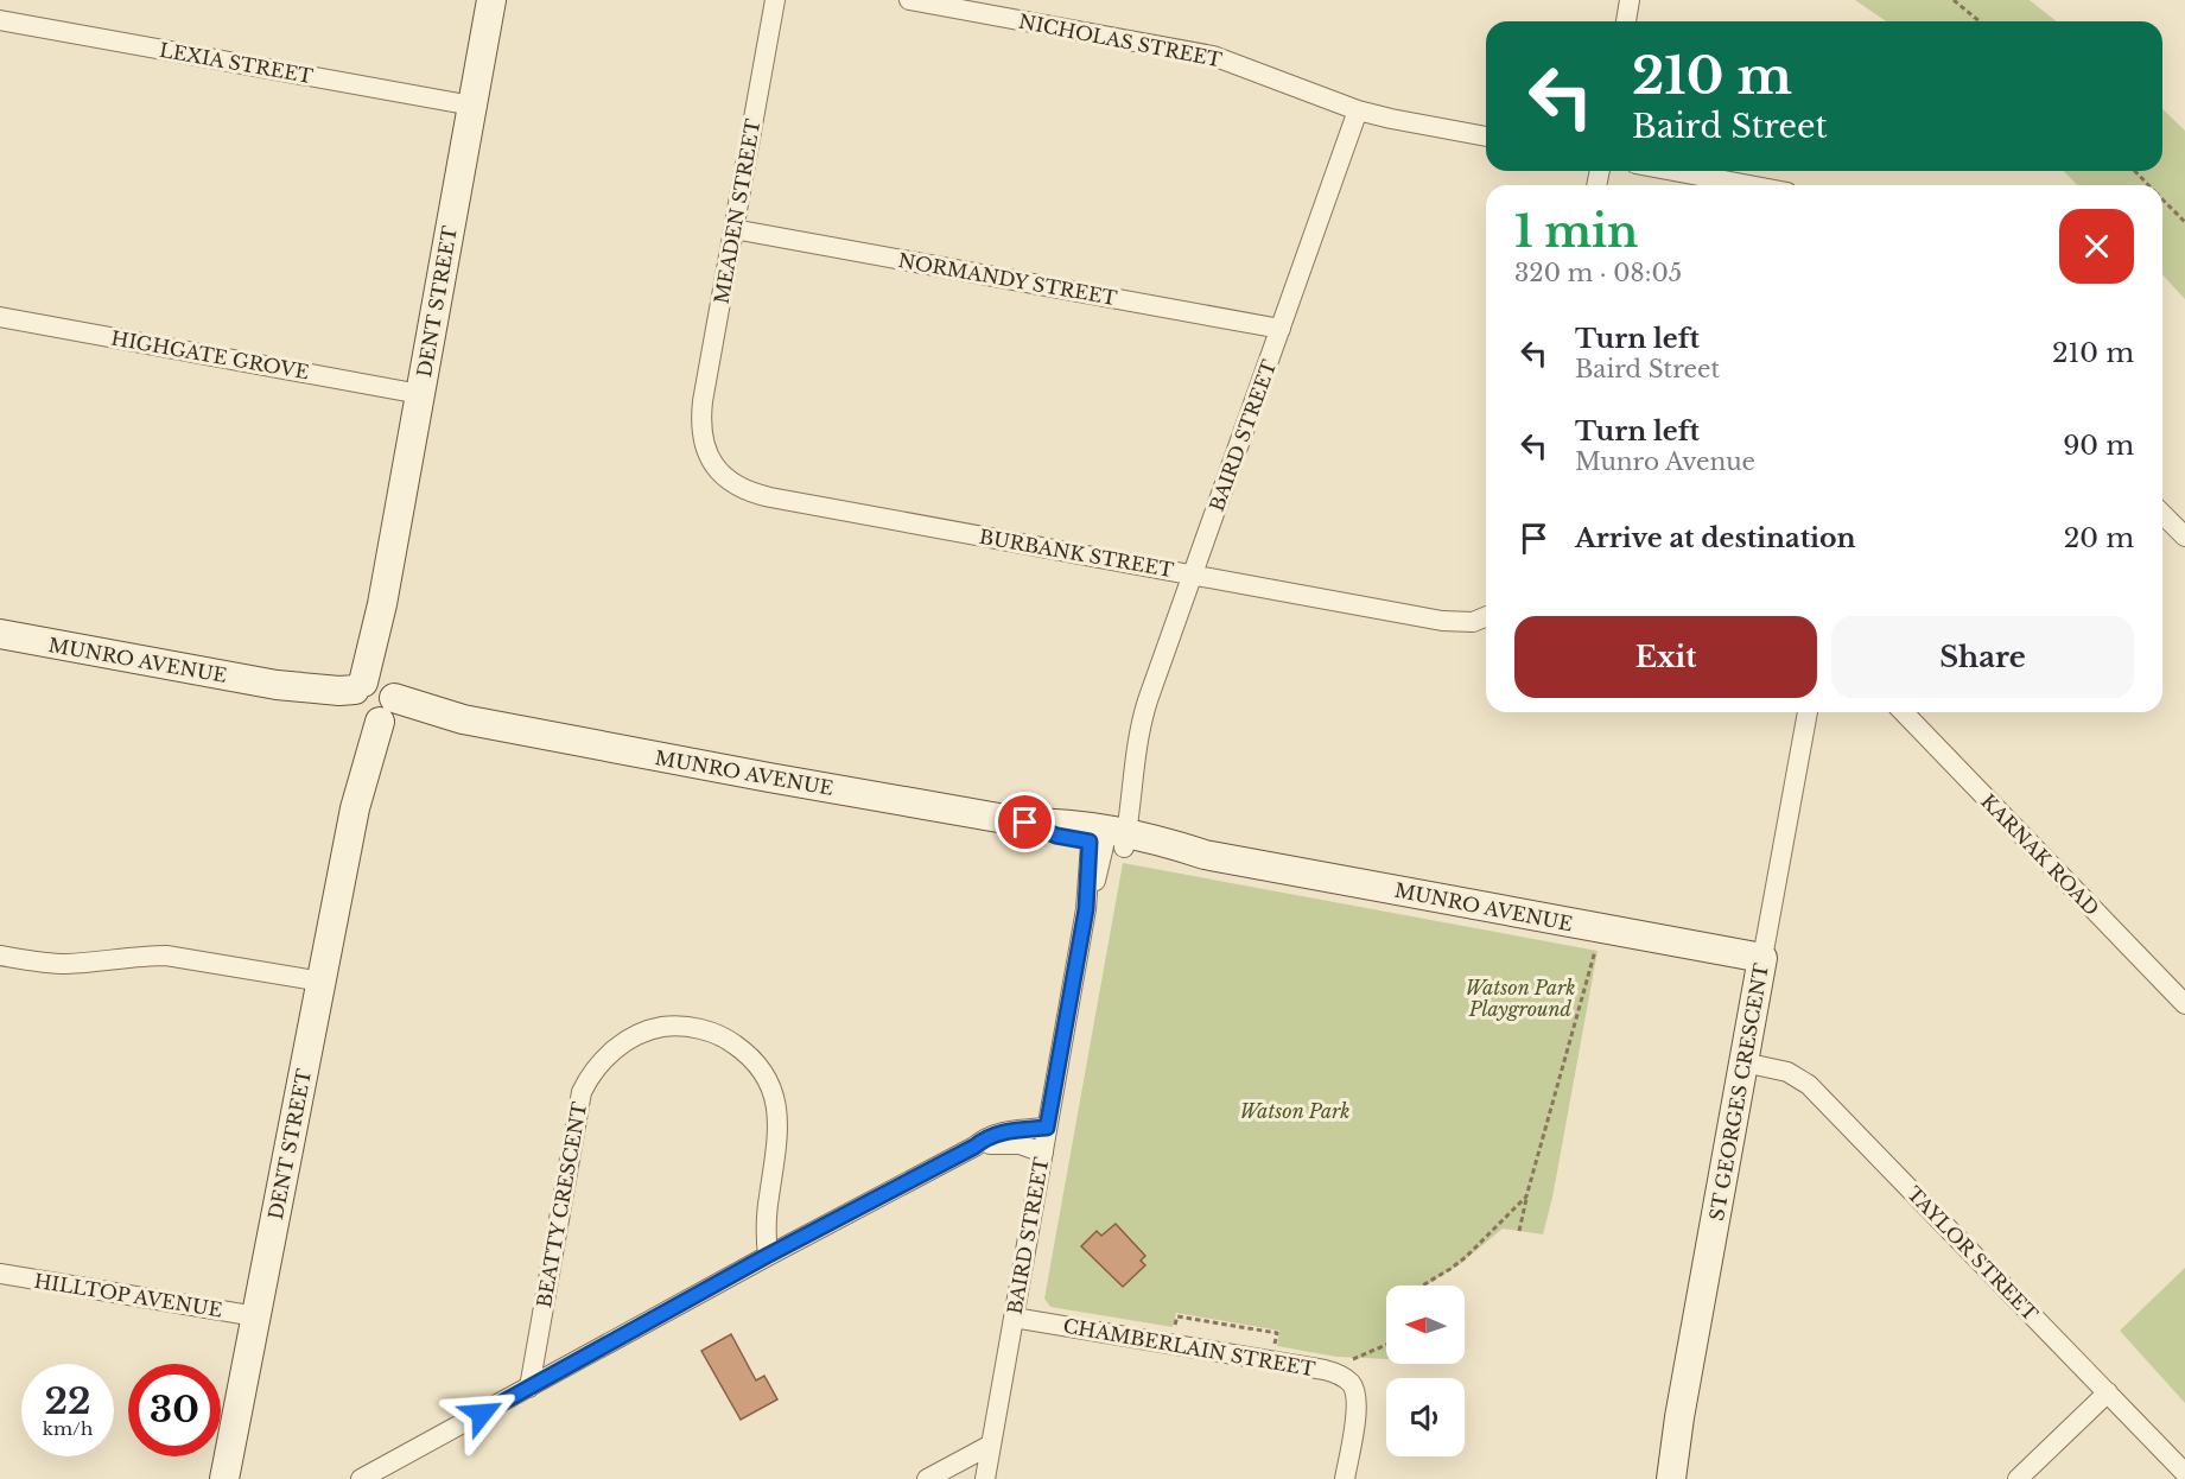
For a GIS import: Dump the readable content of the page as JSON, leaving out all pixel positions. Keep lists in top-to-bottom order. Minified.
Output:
{"streets":{"street":["NICHOLAS STREET","LEXIA STREET","MEADEN STREET","NORMANDY STREET","DENT STREET","HIGHGATE GROVE","BAIRD STREET","BURBANK STREET","MUNRO AVENUE","KARNAK ROAD","ST GEORGES CRESCENT","BEATTY CRESCENT","TAYLOR STREET","HILLTOP AVENUE","CHAMBERLAIN STREET"]},"crossings":[["NICHOLAS STREET","BAIRD STREET"],["LEXIA STREET","DENT STREET"],["MEADEN STREET","NORMANDY STREET"],["MEADEN STREET","BURBANK STREET"],["NORMANDY STREET","BAIRD STREET"],["DENT STREET","HIGHGATE GROVE"],["DENT STREET","MUNRO AVENUE"],["DENT STREET","HILLTOP AVENUE"],["BAIRD STREET","BURBANK STREET"],["BAIRD STREET","MUNRO AVENUE"],["BAIRD STREET","CHAMBERLAIN STREET"],["MUNRO AVENUE","ST GEORGES CRESCENT"],["ST GEORGES CRESCENT","TAYLOR STREET"]],"parks":["Watson Park Playground","Watson Park"],"north":"left","page":{"turn":["210 m","Baird Street"],"heading":["1 min","320 m · 08:05"],"list":[{"name":"Turn left","note":"Baird Street","value":"210 m"},{"name":"Turn left","note":"Munro Avenue","value":"90 m"},{"name":"Arrive at destination","value":"20 m"}],"buttons":["Exit","Share"],"speed":"22 km/h","limit":"30"}}
